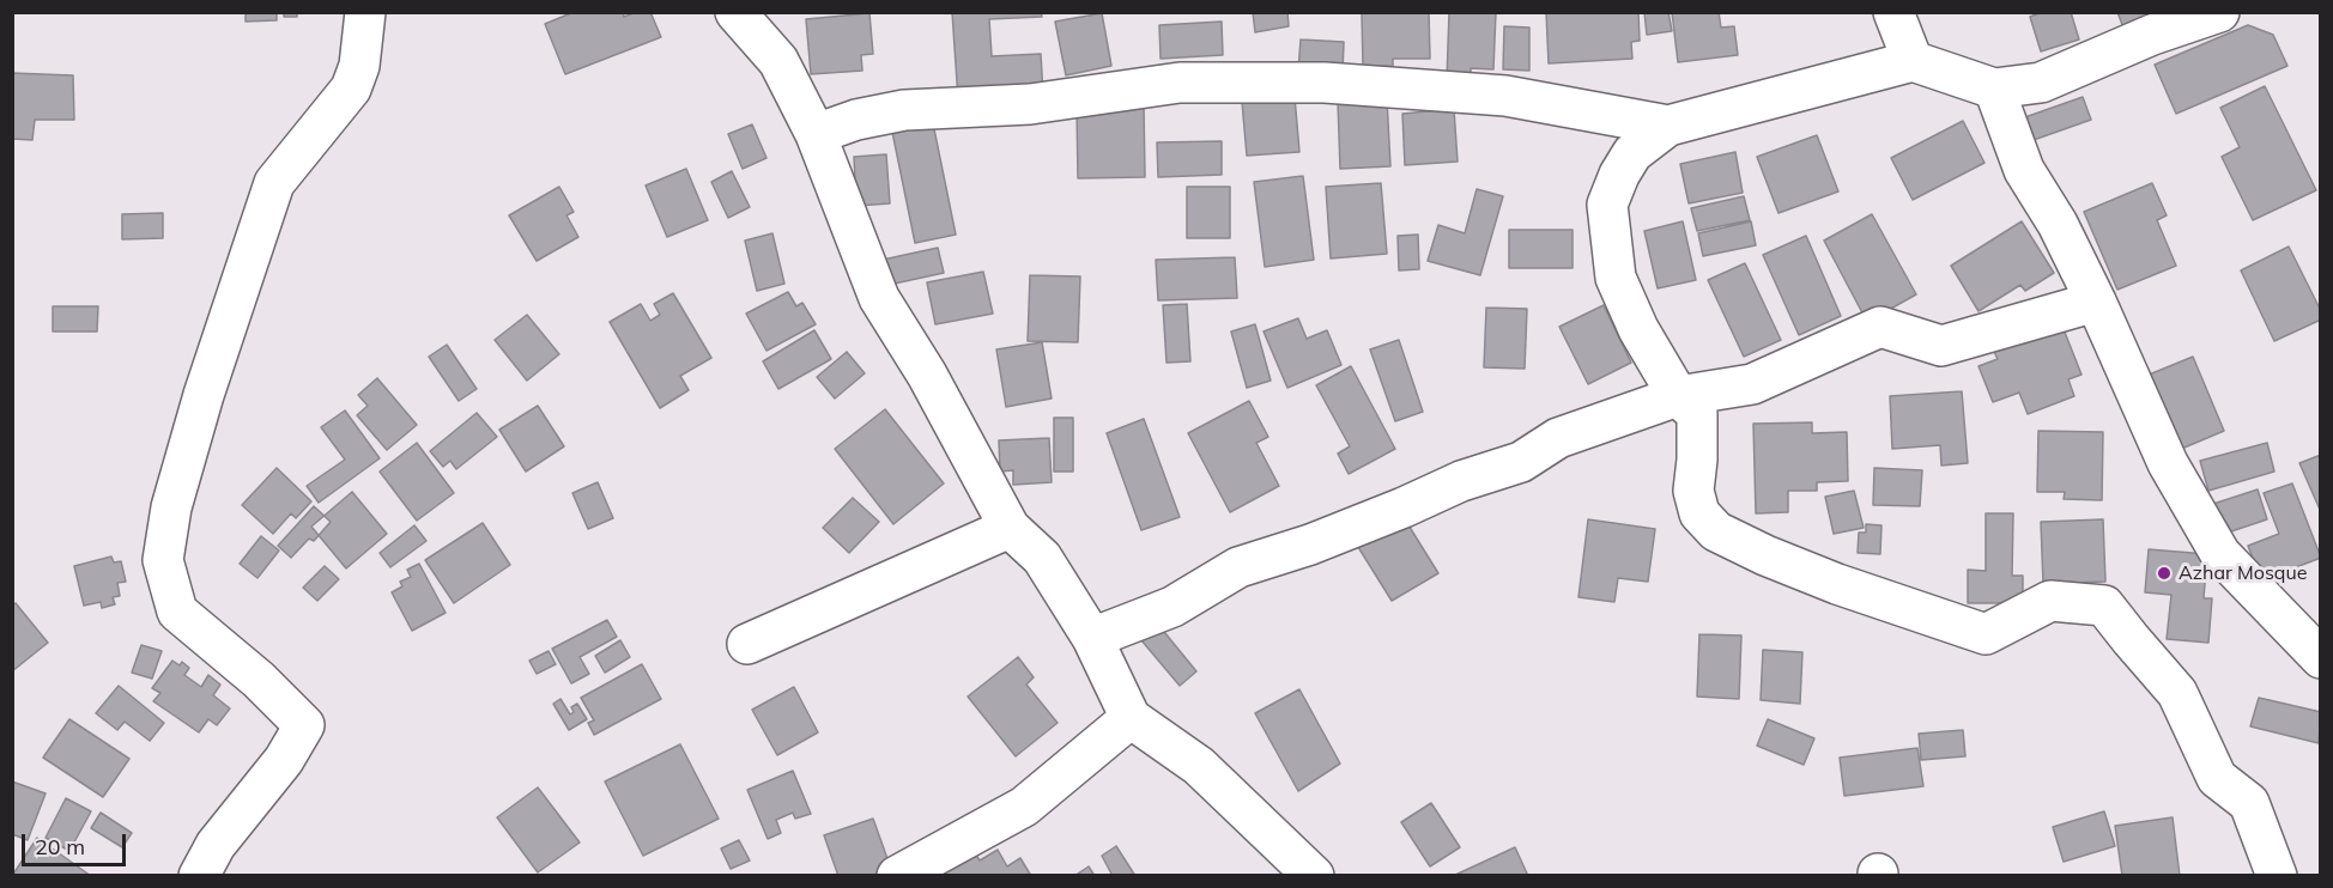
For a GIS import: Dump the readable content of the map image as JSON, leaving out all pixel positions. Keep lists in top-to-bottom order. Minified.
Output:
{"places":["Azhar Mosque"],"scale_bar":"20 m"}
